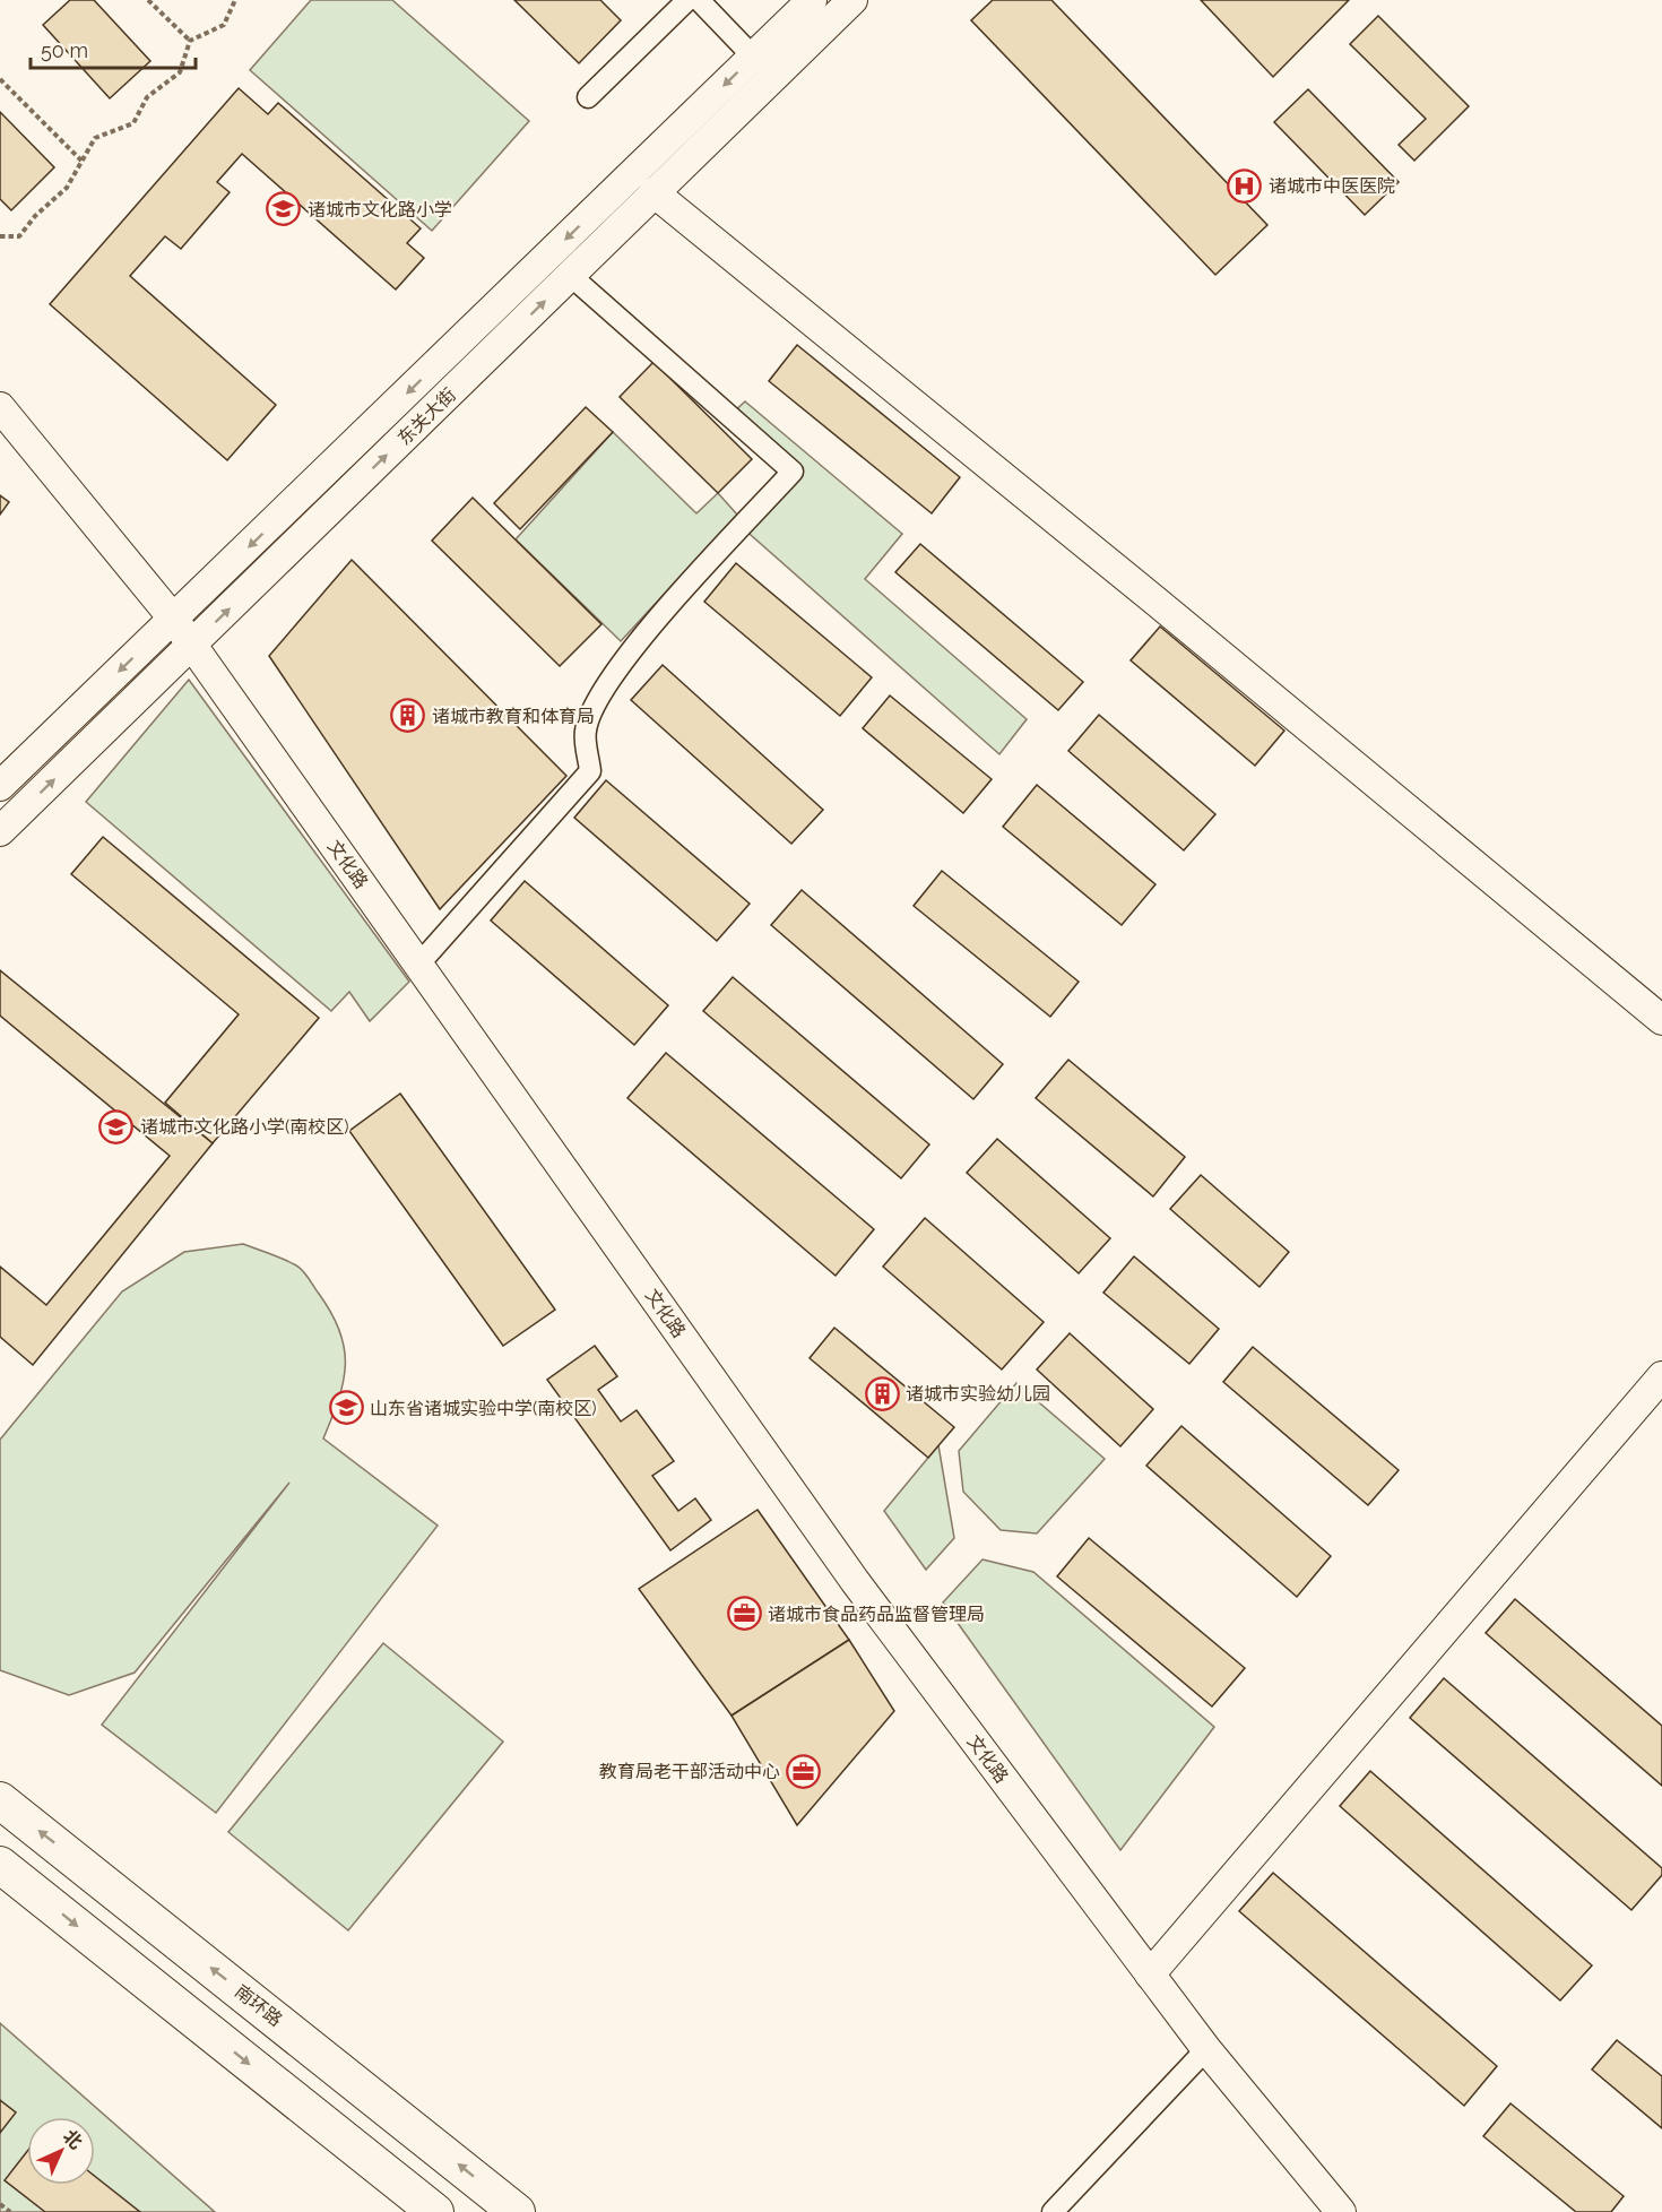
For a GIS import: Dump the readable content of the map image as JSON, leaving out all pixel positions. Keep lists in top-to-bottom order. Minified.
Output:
{"streets":{"highway":["南环路"],"street":["东关大街","文化路"]},"crossings":[["东关大街","文化路"]],"places":{"hospital":["诸城市中医医院"],"school or university":["诸城市文化路小学","诸城市文化路小学(南校区)","山东省诸城实验中学(南校区)"],"building":["诸城市教育和体育局","诸城市实验幼儿园"],"office":["诸城市食品药品监督管理局","教育局老干部活动中心"]},"scale_bar":"50 m","north":"top right"}
